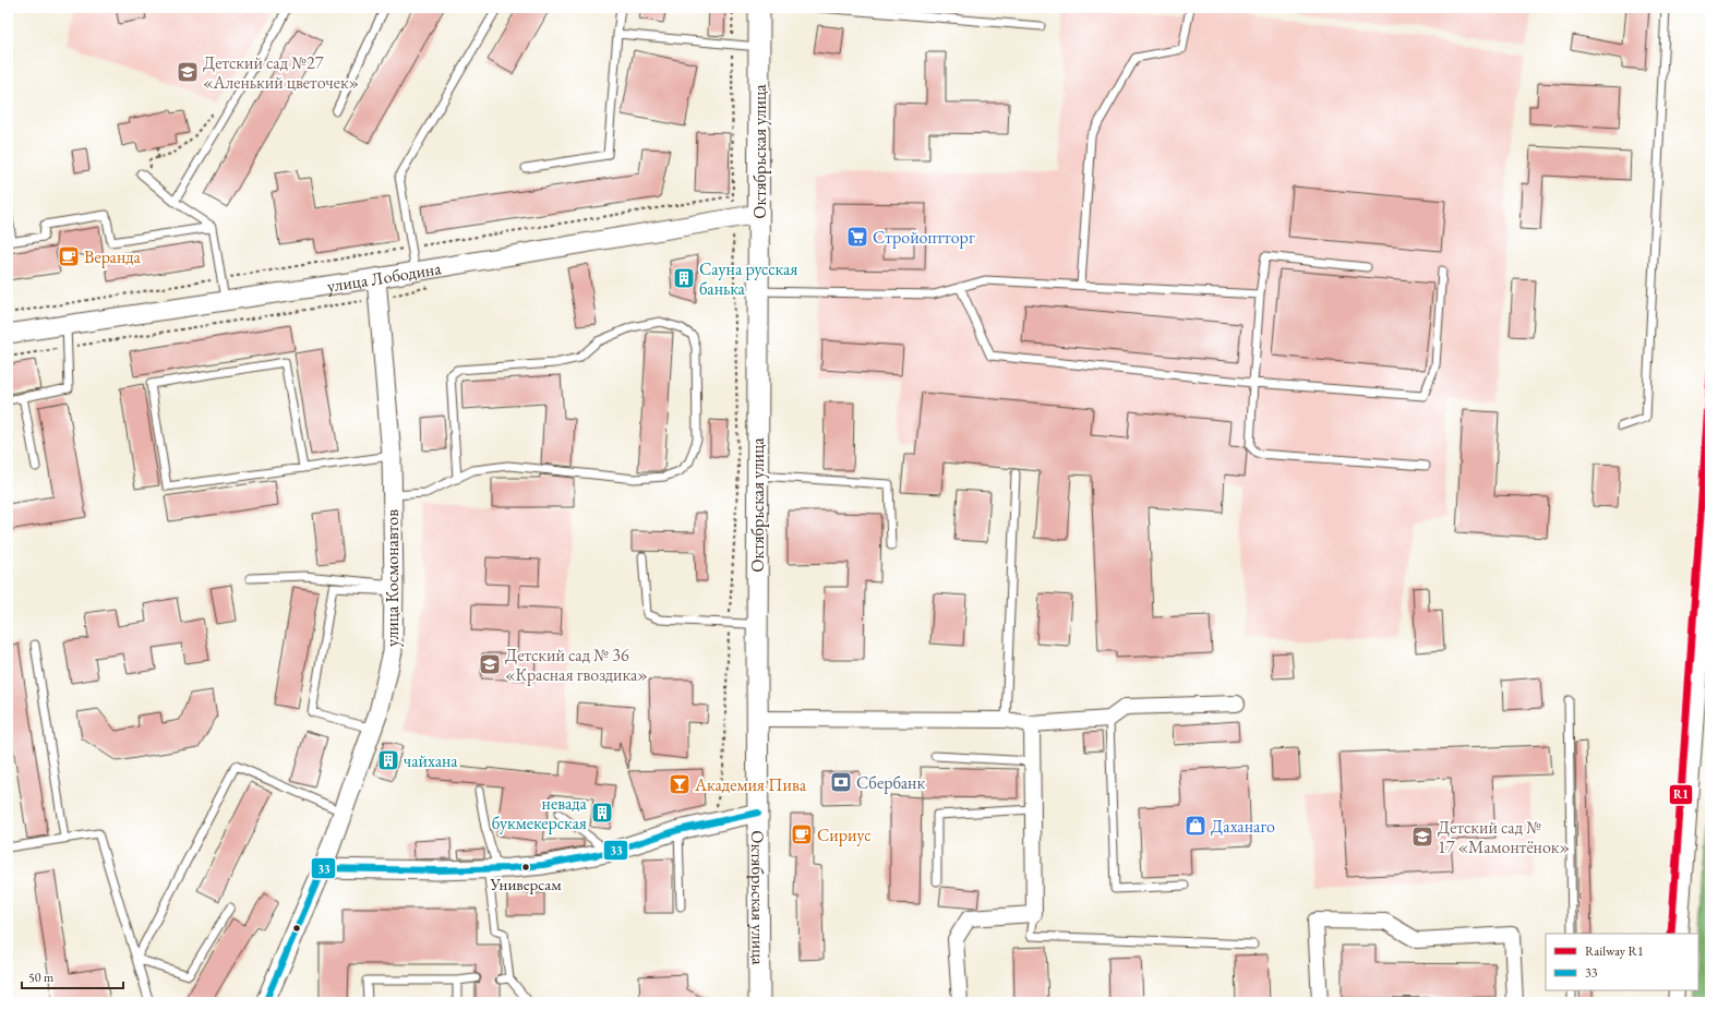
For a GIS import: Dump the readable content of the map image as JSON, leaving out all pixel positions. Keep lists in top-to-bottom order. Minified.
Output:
{"streets":{"main road":["Октябрьская улица"],"street":["улица Лободина","улица Космонавтов"]},"crossings":[["Октябрьская улица","улица Лободина"],["улица Лободина","улица Космонавтов"]],"places":{"school or university":["Детский сад №27 «Аленький цветочек»","Детский сад № 36 «Красная гвоздика»","Детский сад № 17 «Мамонтёнок»"],"supermarket":["Стройоптторг"],"cafe":["Веранда","Сириус"],"building":["Сауна русская банька","чайхана","невада букмекерская"],"bank":["Сбербанк"],"bar":["Академия Пива"],"shop":["Даханаго"],"other":["Универсам"]},"lines":["rail line R1","transit line 33"],"legend":["Railway R1","33"],"scale_bar":"50 m"}
